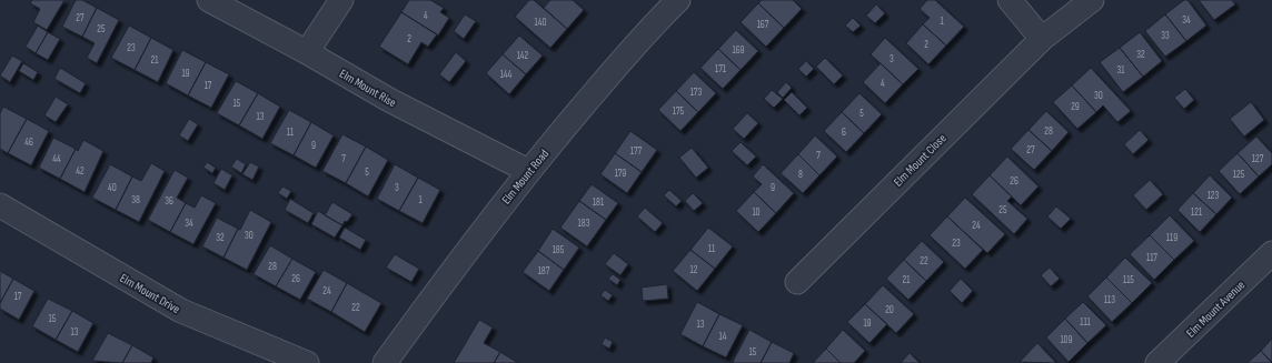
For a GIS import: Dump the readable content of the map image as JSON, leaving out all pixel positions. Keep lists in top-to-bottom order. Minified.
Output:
{"streets":{"street":["Elm Mount Rise","Elm Mount Close","Elm Mount Road","Elm Mount Drive","Elm Mount Avenue"]},"crossings":[["Elm Mount Rise","Elm Mount Road"]],"house_numbers":["4","27","34","1","140","167","25","33","2","2","23","169","32","142","3","21","171","31","19","144","4","17","173","30","15","29","175","5","13","28","11","6","46","9","27","177","7","44","7","127","42","5","179","8","125","26","40","3","9","123","38","1","36","181","25","10","121","34","183","24","30","32","119","23","11","185","117","22","28","12","187","26","21","115","24","17","113","22","20","15","111","19","13","13","14","109","15"]}
